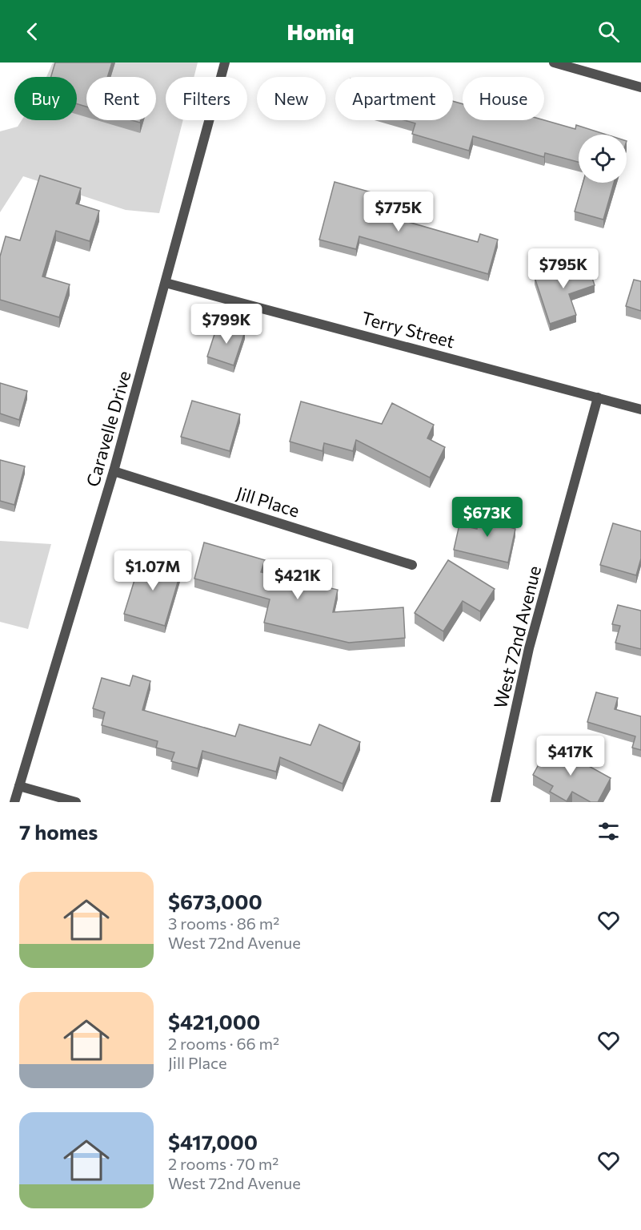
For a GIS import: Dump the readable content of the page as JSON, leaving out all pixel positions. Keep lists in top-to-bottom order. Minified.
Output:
{"streets":{"street":["Terry Street","Caravelle Drive","Jill Place","West 72nd Avenue"]},"crossings":[["Terry Street","Caravelle Drive"],["Terry Street","West 72nd Avenue"],["Caravelle Drive","Jill Place"]],"page":{"header":"Homiq","chip":["Buy","Rent","Filters","New","Apartment","House"],"price":["$775K","$795K","$799K","$673K","$1.07M","$421K","$417K"],"heading":"7 homes","list":[{"name":"$673,000","note":"3 rooms · 86 m² · West 72nd Avenue"},{"name":"$421,000","note":"2 rooms · 66 m² · Jill Place"},{"name":"$417,000","note":"2 rooms · 70 m² · West 72nd Avenue"}]}}
